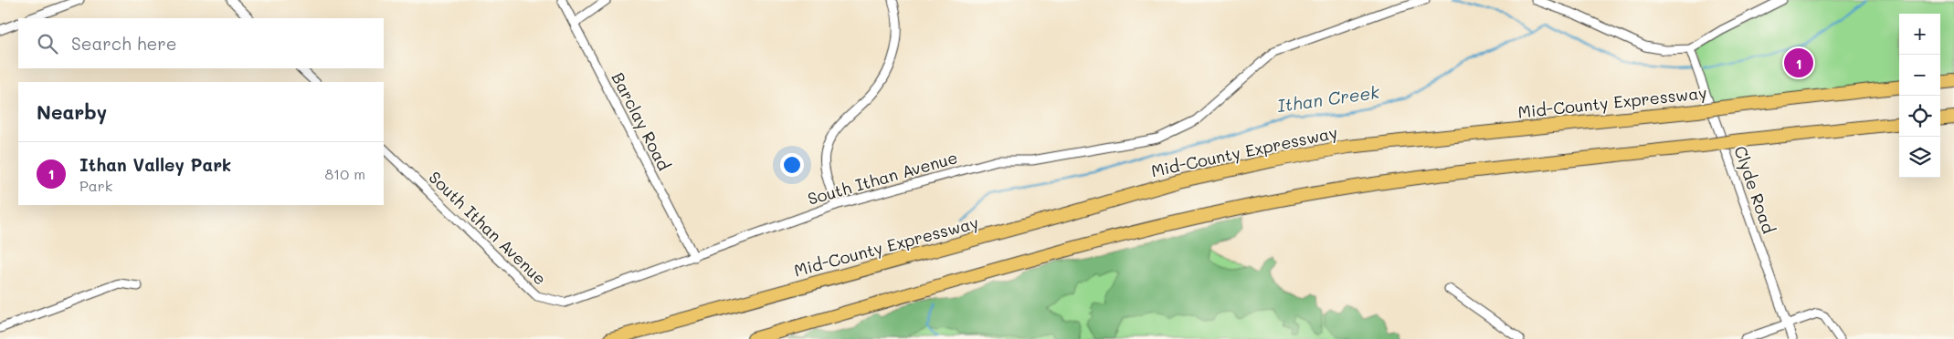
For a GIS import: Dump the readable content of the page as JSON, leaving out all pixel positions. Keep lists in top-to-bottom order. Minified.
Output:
{"streets":{"highway":["Mid-County Expressway"],"street":["Barclay Road","South Ithan Avenue","Clyde Road"]},"crossings":[["Barclay Road","South Ithan Avenue"]],"water":["Ithan Creek"],"page":{"map_buttons":["+","−"],"search":"Search here","pins":"1","heading":"Nearby","list":[{"mark":"1","name":"Ithan Valley Park","note":"Park","value":"810 m"}]}}
